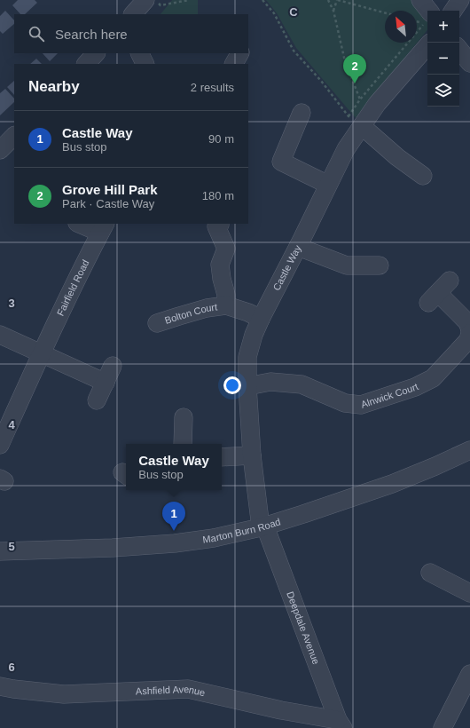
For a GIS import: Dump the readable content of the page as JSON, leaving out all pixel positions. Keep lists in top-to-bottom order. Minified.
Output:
{"streets":{"street":["Castle Way","Fairfield Road","Bolton Court","Alnwick Court","Marton Burn Road","Deepdale Avenue","Ashfield Avenue"]},"crossings":[["Castle Way","Bolton Court"],["Castle Way","Alnwick Court"],["Castle Way","Marton Burn Road"],["Castle Way","Deepdale Avenue"],["Marton Burn Road","Deepdale Avenue"],["Deepdale Avenue","Ashfield Avenue"]],"north":"top left","page":{"map_buttons":["+","−"],"search":"Search here","pins":["2","1"],"heading":["Nearby","2 results"],"list":[{"mark":"1","name":"Castle Way","note":"Bus stop","value":"90 m"},{"mark":"2","name":"Grove Hill Park","note":"Park · Castle Way","value":"180 m"}],"popup":["Castle Way","Bus stop"]},"grid":{"columns":["C"],"rows":["3","4","5","6"]}}
